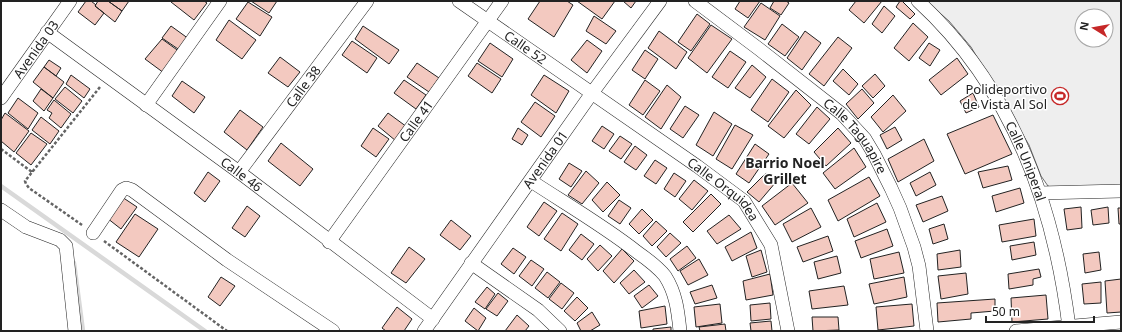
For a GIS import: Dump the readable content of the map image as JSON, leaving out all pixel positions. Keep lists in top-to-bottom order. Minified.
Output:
{"streets":{"street":["Calle 52","Avenida 03","Calle 38","Calle 41","Calle Taguapire","Avenida 01","Calle Uniperal","Calle 46","Calle Orquidea"]},"crossings":[["Calle 52","Calle 41"],["Calle 52","Avenida 01"],["Calle 52","Calle Orquidea"],["Avenida 03","Calle 46"],["Calle 38","Calle 46"],["Calle 41","Calle 46"],["Avenida 01","Calle 46"],["Avenida 01","Calle Orquidea"]],"districts":["Barrio Noel Grillet"],"places":{"sports":["Polideportivo de Vista Al Sol"]},"scale_bar":"50 m","north":"left"}
